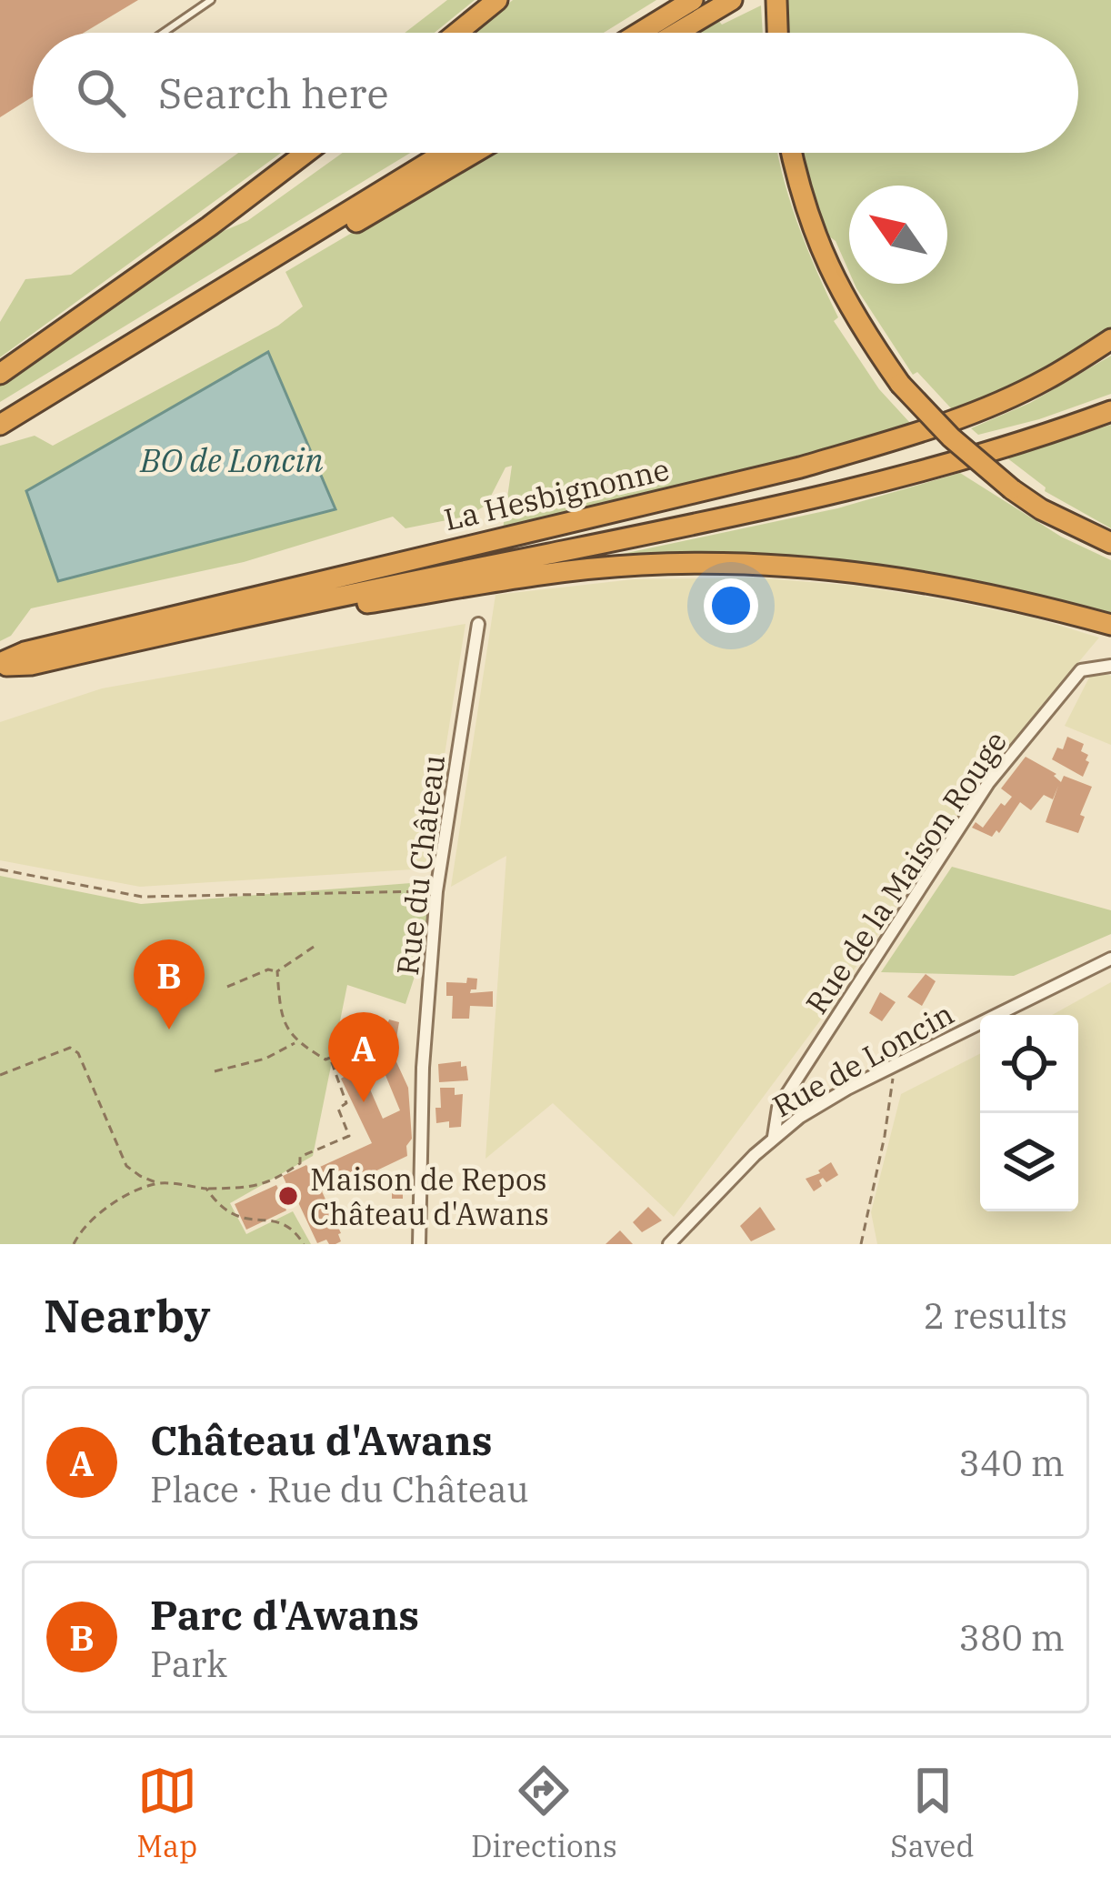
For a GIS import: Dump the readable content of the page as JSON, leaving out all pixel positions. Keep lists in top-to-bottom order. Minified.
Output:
{"streets":{"highway":["La Hesbignonne"],"street":["Rue du Château","Rue de la Maison Rouge","Rue de Loncin"]},"crossings":[["Rue de la Maison Rouge","Rue de Loncin"]],"water":["BO de Loncin"],"places":["Maison de Repos Château d'Awans"],"north":"top left","page":{"search":"Search here","pins":["B","A"],"heading":["Nearby","2 results"],"list":[{"mark":"A","name":"Château d'Awans","note":"Place · Rue du Château","value":"340 m"},{"mark":"B","name":"Parc d'Awans","note":"Park","value":"380 m"}],"nav":["Map","Directions","Saved"]}}
